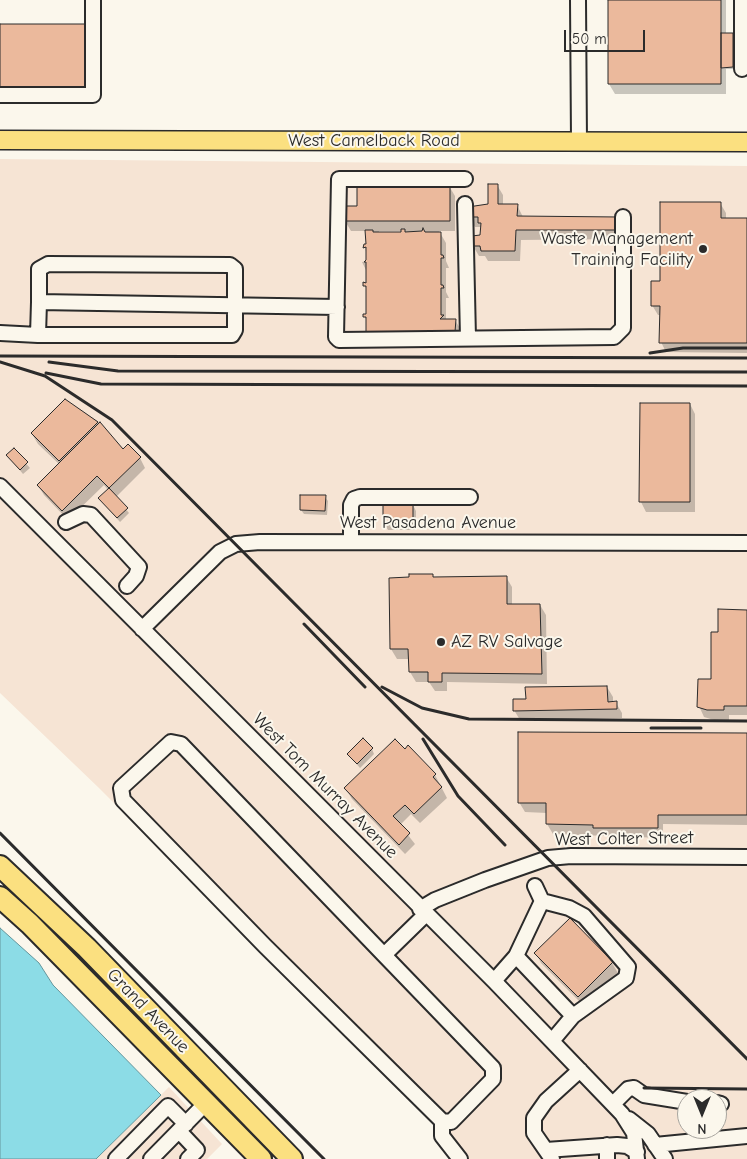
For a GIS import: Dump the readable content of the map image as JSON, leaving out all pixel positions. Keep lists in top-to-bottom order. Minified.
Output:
{"streets":{"highway":["Grand Avenue"],"main road":["West Camelback Road"],"street":["West Pasadena Avenue","West Tom Murray Avenue","West Colter Street"]},"crossings":[["West Pasadena Avenue","West Tom Murray Avenue"],["West Tom Murray Avenue","West Colter Street"]],"places":["Waste Management Training Facility","AZ RV Salvage"],"scale_bar":"50 m","north":"bottom"}
